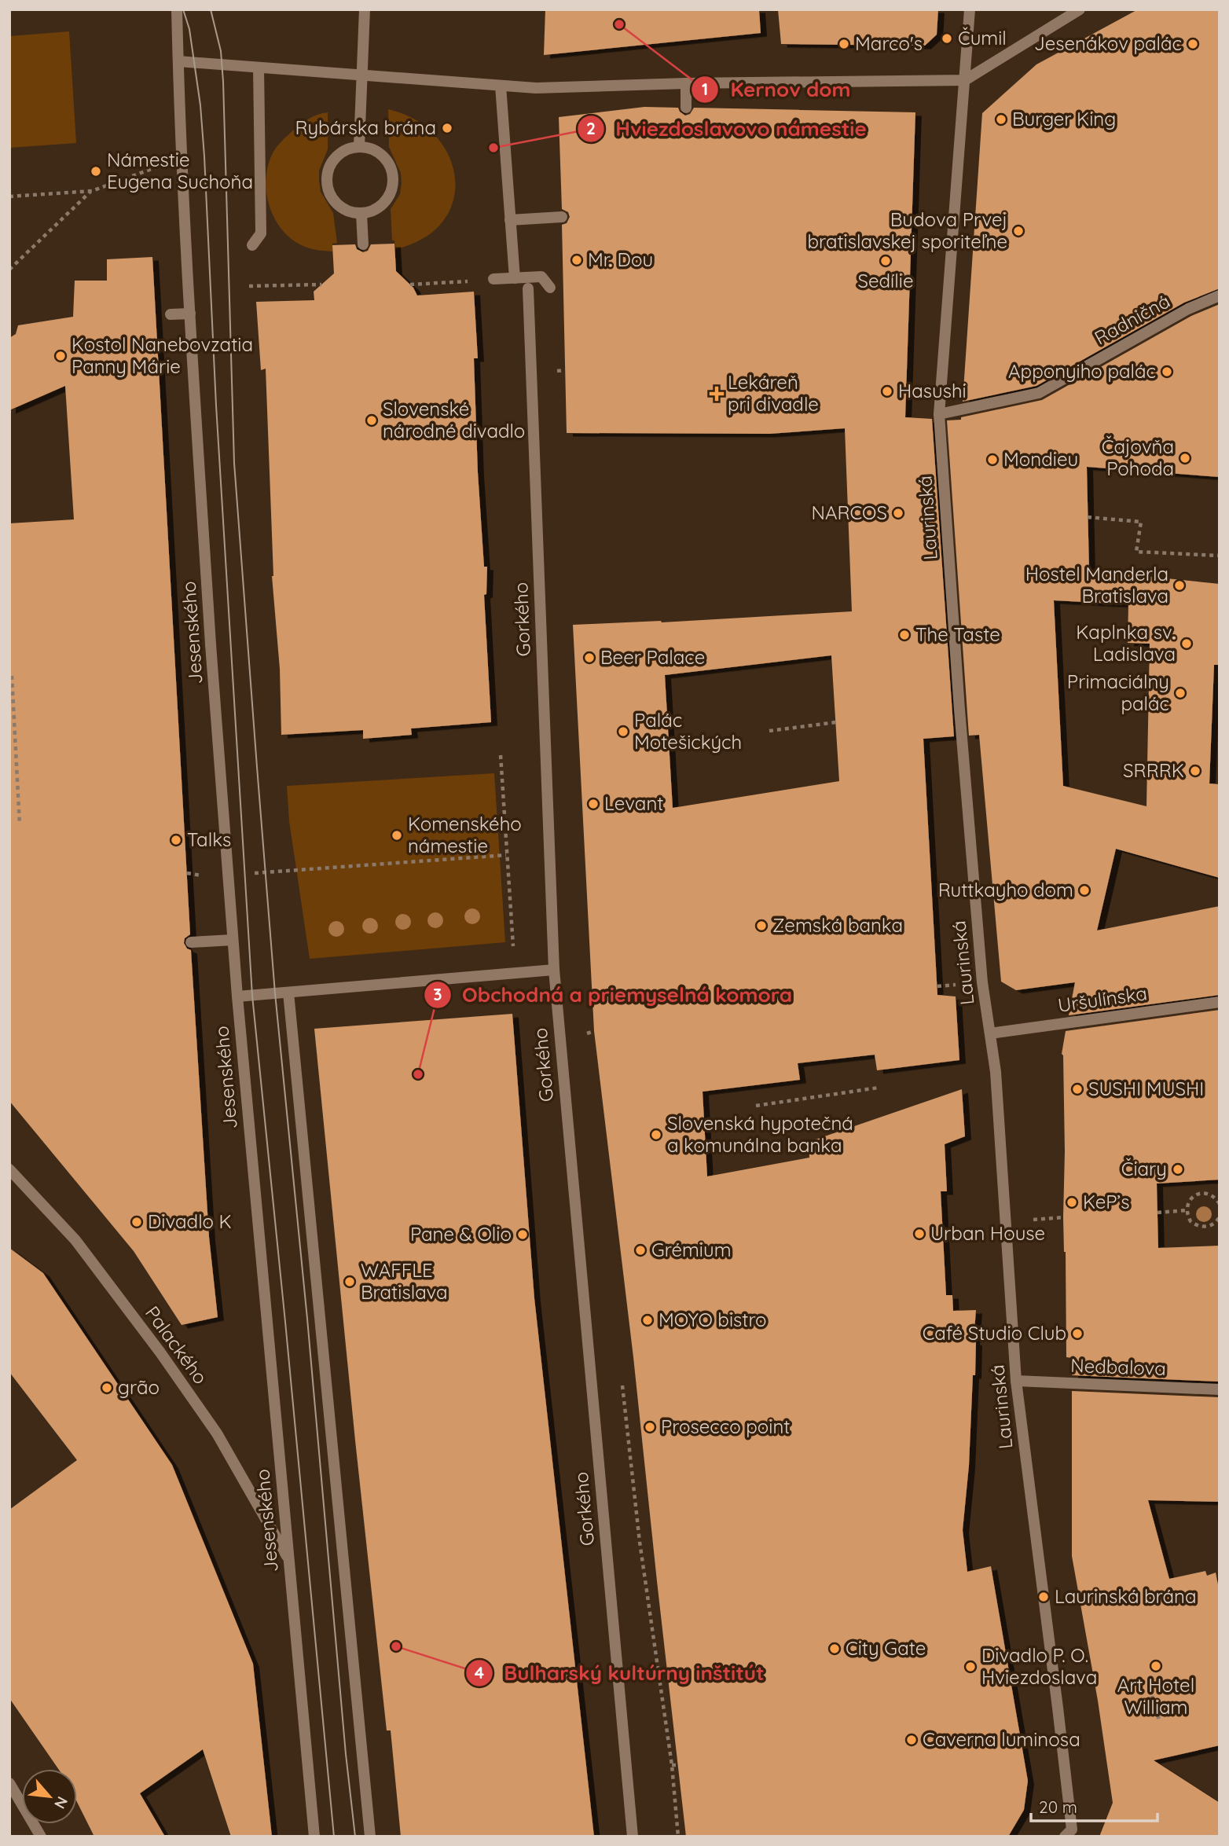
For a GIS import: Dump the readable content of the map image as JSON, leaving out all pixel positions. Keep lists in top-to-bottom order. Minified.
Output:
{"streets":{"street":["Radničná","Laurinská","Gorkého","Jesenského","Uršulínska","Palackého","Nedbalova"]},"crossings":[["Radničná","Laurinská"],["Laurinská","Uršulínska"],["Laurinská","Nedbalova"],["Jesenského","Palackého"]],"places":{"other":["Kernov dom","Čumil","Marco's","Jesenákov palác","Burger King","Rybárska brána","Hviezdoslavovo námestie","Námestie Eugena Suchoňa","Budova Prvej bratislavskej sporiteľne","Mr. Dou","Sedílie","Kostol Nanebovzatia Panny Márie","Apponyiho palác","Hasushi","Slovenské národné divadlo","Čajovňa Pohoda","Mondieu","NARCOS","Hostel Manderla Bratislava","The Taste","Kaplnka sv. Ladislava","Beer Palace","Primaciálny palác","Palác Motešických","SRRRK","Levant","Komenského námestie","Talks","Ruttkayho dom","Zemská banka","Obchodná a priemyselná komora","SUSHI MUSHI","Slovenská hypotečná a komunálna banka","Čiary","KeP’s","Divadlo K","Urban House","Pane & Olio","Grémium","WAFFLE Bratislava","MOYO bistro","Café Studio Club","grão","Prosecco point","Laurinská brána","Bulharský kultúrny inštitút","City Gate","Art Hotel William","Divadlo P. O. Hviezdoslava","Caverna luminosa"],"health":["Lekáreň pri divadle"]},"scale_bar":"20 m","north":"bottom right"}
